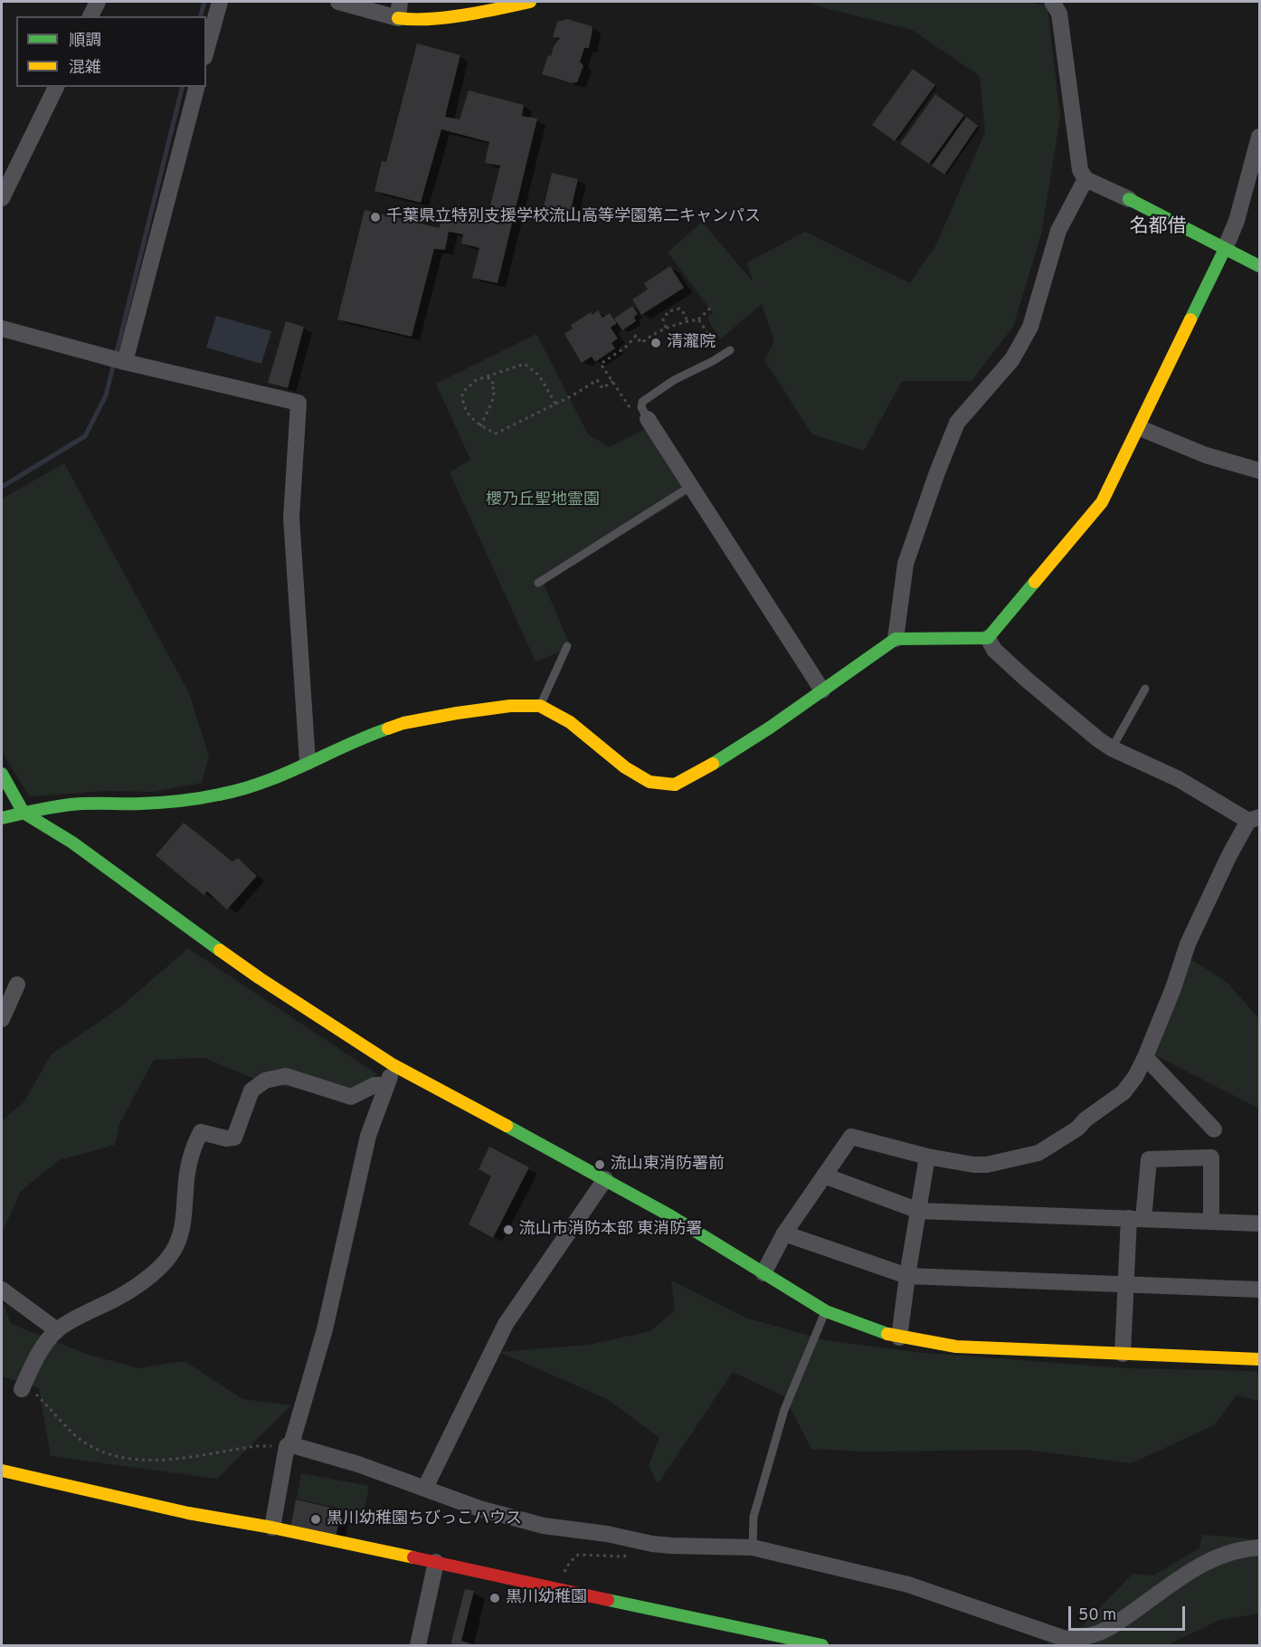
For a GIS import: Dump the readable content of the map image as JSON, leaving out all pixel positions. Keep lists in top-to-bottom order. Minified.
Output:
{"districts":["名都借"],"parks":["櫻乃丘聖地霊園"],"places":["千葉県立特別支援学校流山高等学園第二キャンパス","清瀧院","流山東消防署前","流山市消防本部 東消防署","黒川幼稚園ちびっこハウス","黒川幼稚園"],"legend":["順調","混雑"],"scale_bar":"50 m"}
